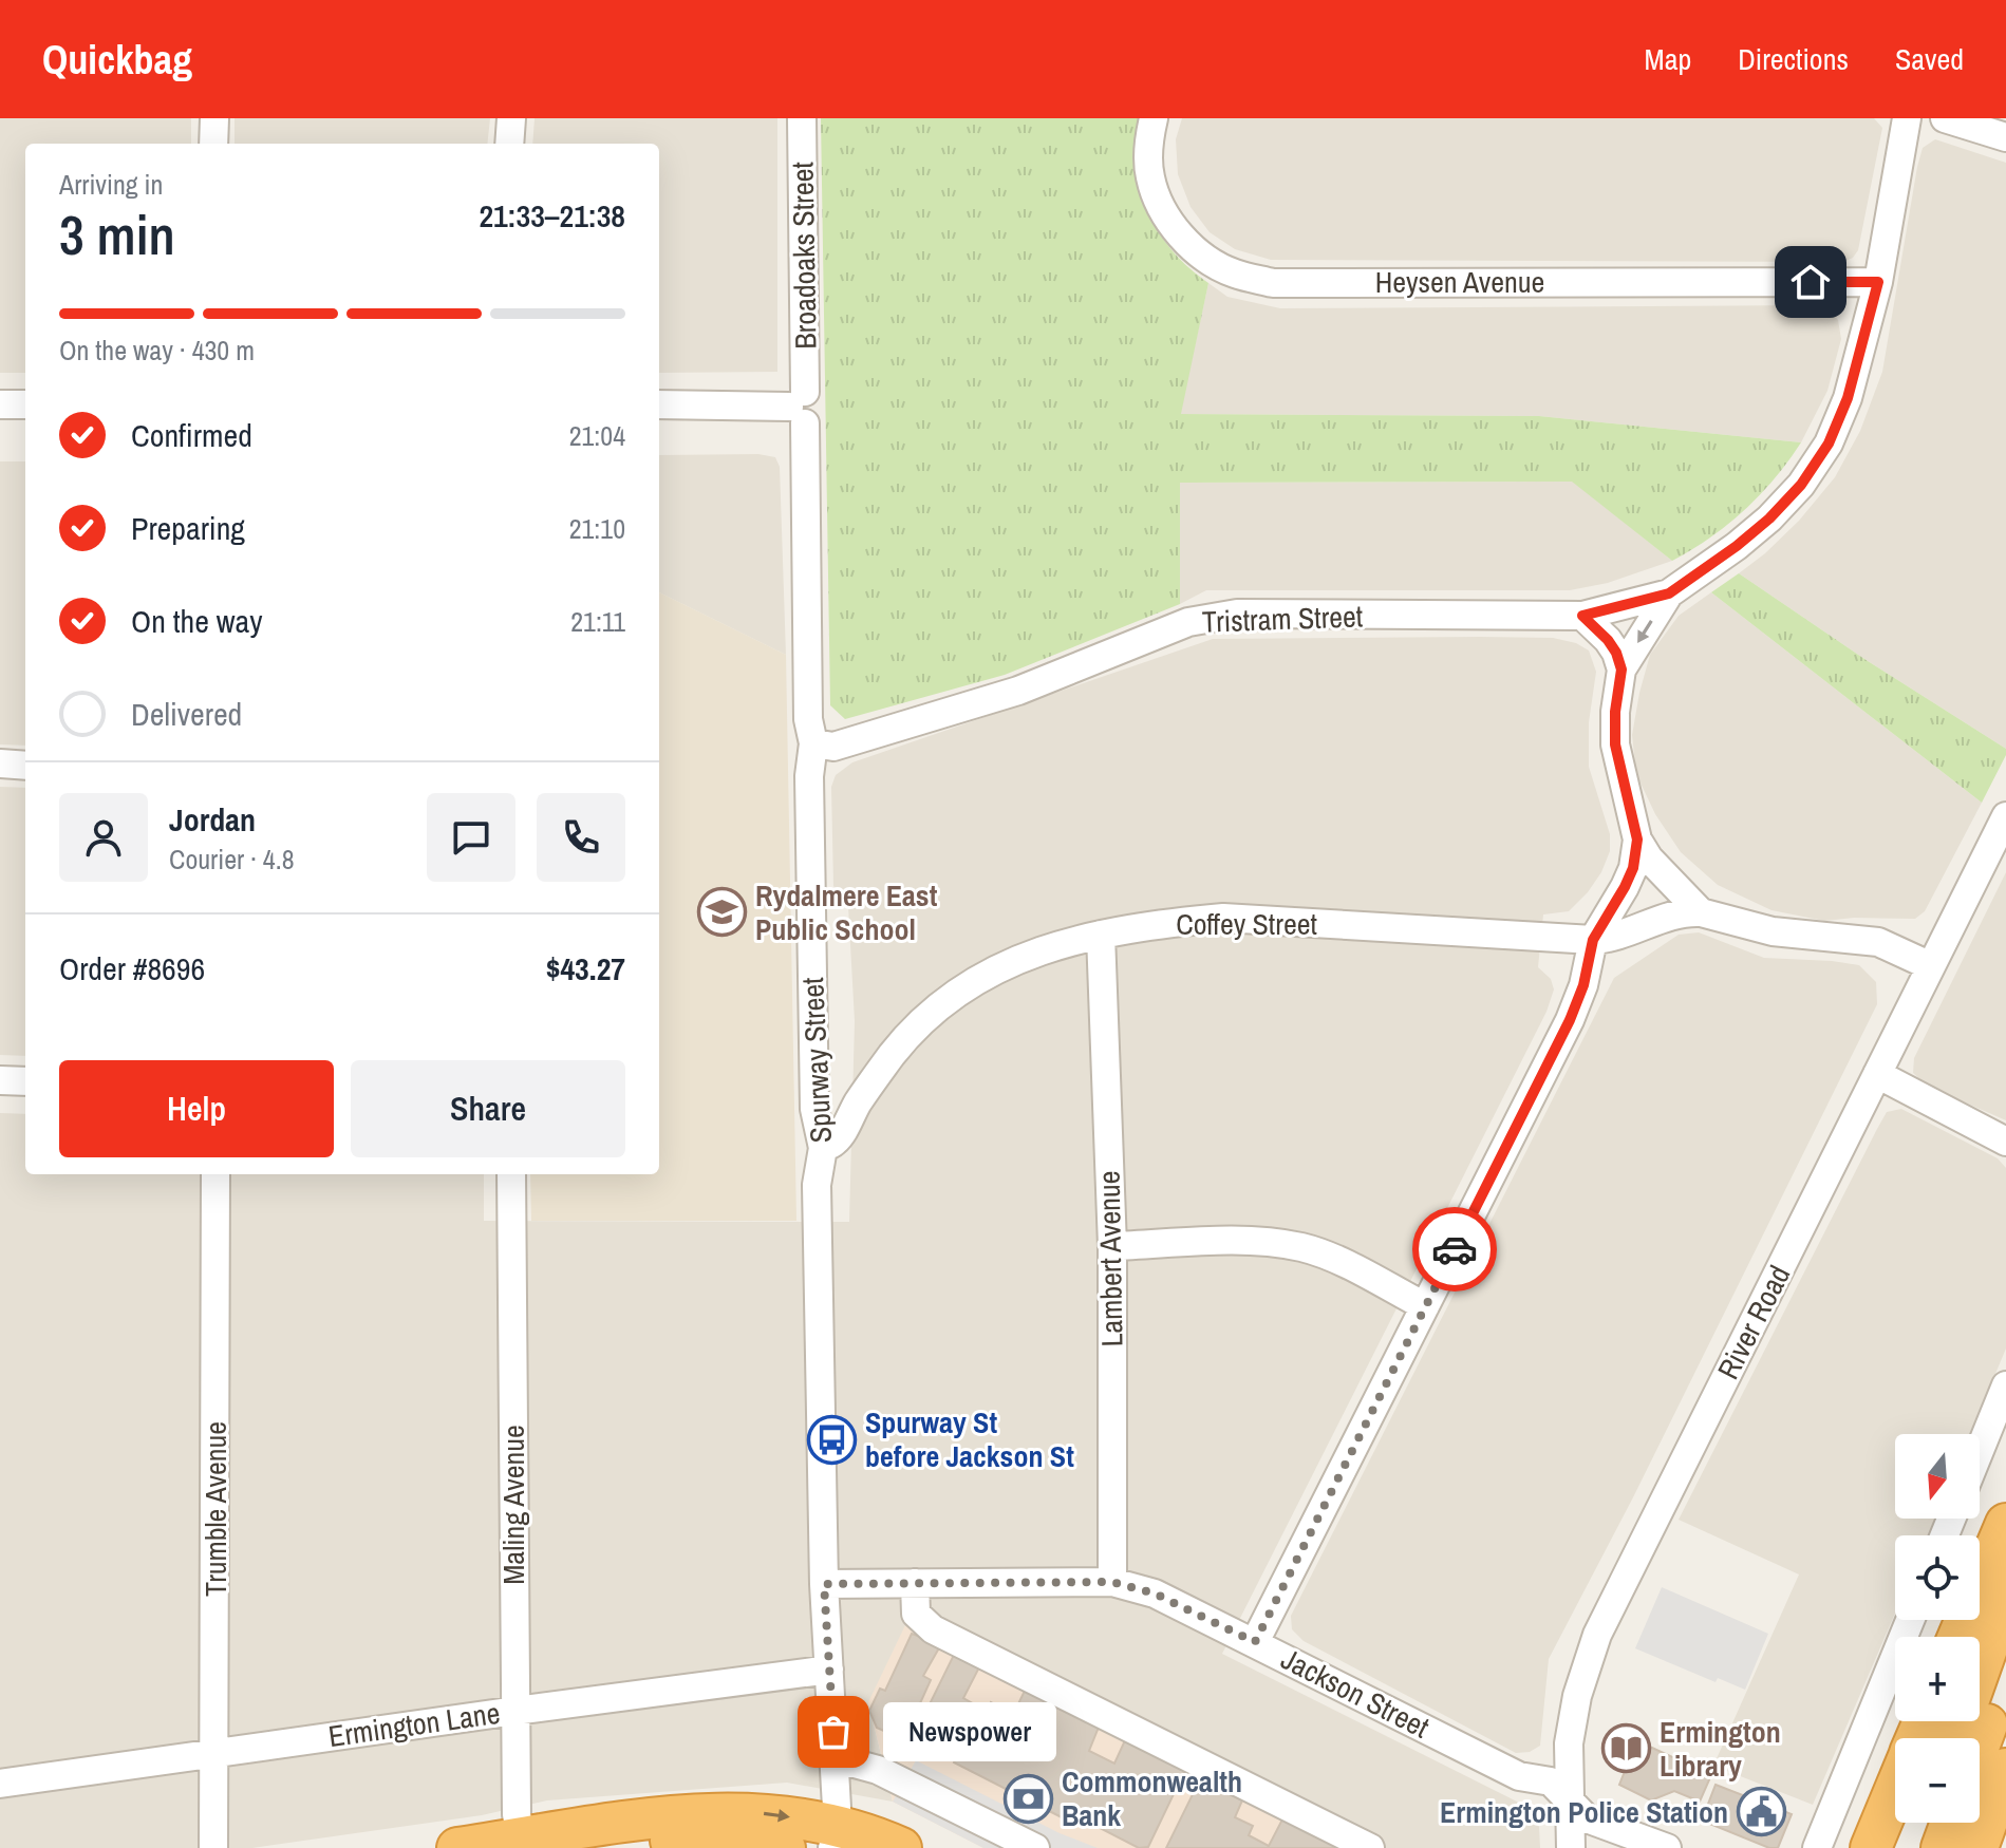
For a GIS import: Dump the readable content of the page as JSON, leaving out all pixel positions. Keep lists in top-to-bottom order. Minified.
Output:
{"streets":{"street":["Broadoaks Street","Heysen Avenue","Tristram Street","Coffey Street","Spurway Street","Lambert Avenue","River Road","Maling Avenue","Trumble Avenue","Jackson Street","Ermington Lane"]},"crossings":[["Broadoaks Street","Spurway Street"],["Tristram Street","Spurway Street"],["Coffey Street","Spurway Street"],["Coffey Street","Lambert Avenue"],["Coffey Street","River Road"],["Spurway Street","Jackson Street"],["Spurway Street","Ermington Lane"],["Lambert Avenue","Jackson Street"],["River Road","Jackson Street"],["Maling Avenue","Ermington Lane"],["Trumble Avenue","Ermington Lane"]],"places":{"school or university":["Rydalmere East Public School"],"bus stop":["Spurway St before Jackson St"],"other":["Newspower"],"library":["Ermington Library"],"bank":["Commonwealth Bank"],"public building":["Ermington Police Station"]},"north":"bottom","page":{"header":"Quickbag","nav":["Map","Directions","Saved"],"heading":["3 min","Arriving in","21:33–21:38"],"panel":["Jordan","Courier · 4.8","Order #8696","$43.27"],"bar":"On the way · 430 m","list":[["Confirmed","21:04"],["Preparing","21:10"],["On the way","21:11"],"Delivered"],"buttons":["Help","Share"],"map_buttons":["+","−"],"bubble":"Newspower"}}
